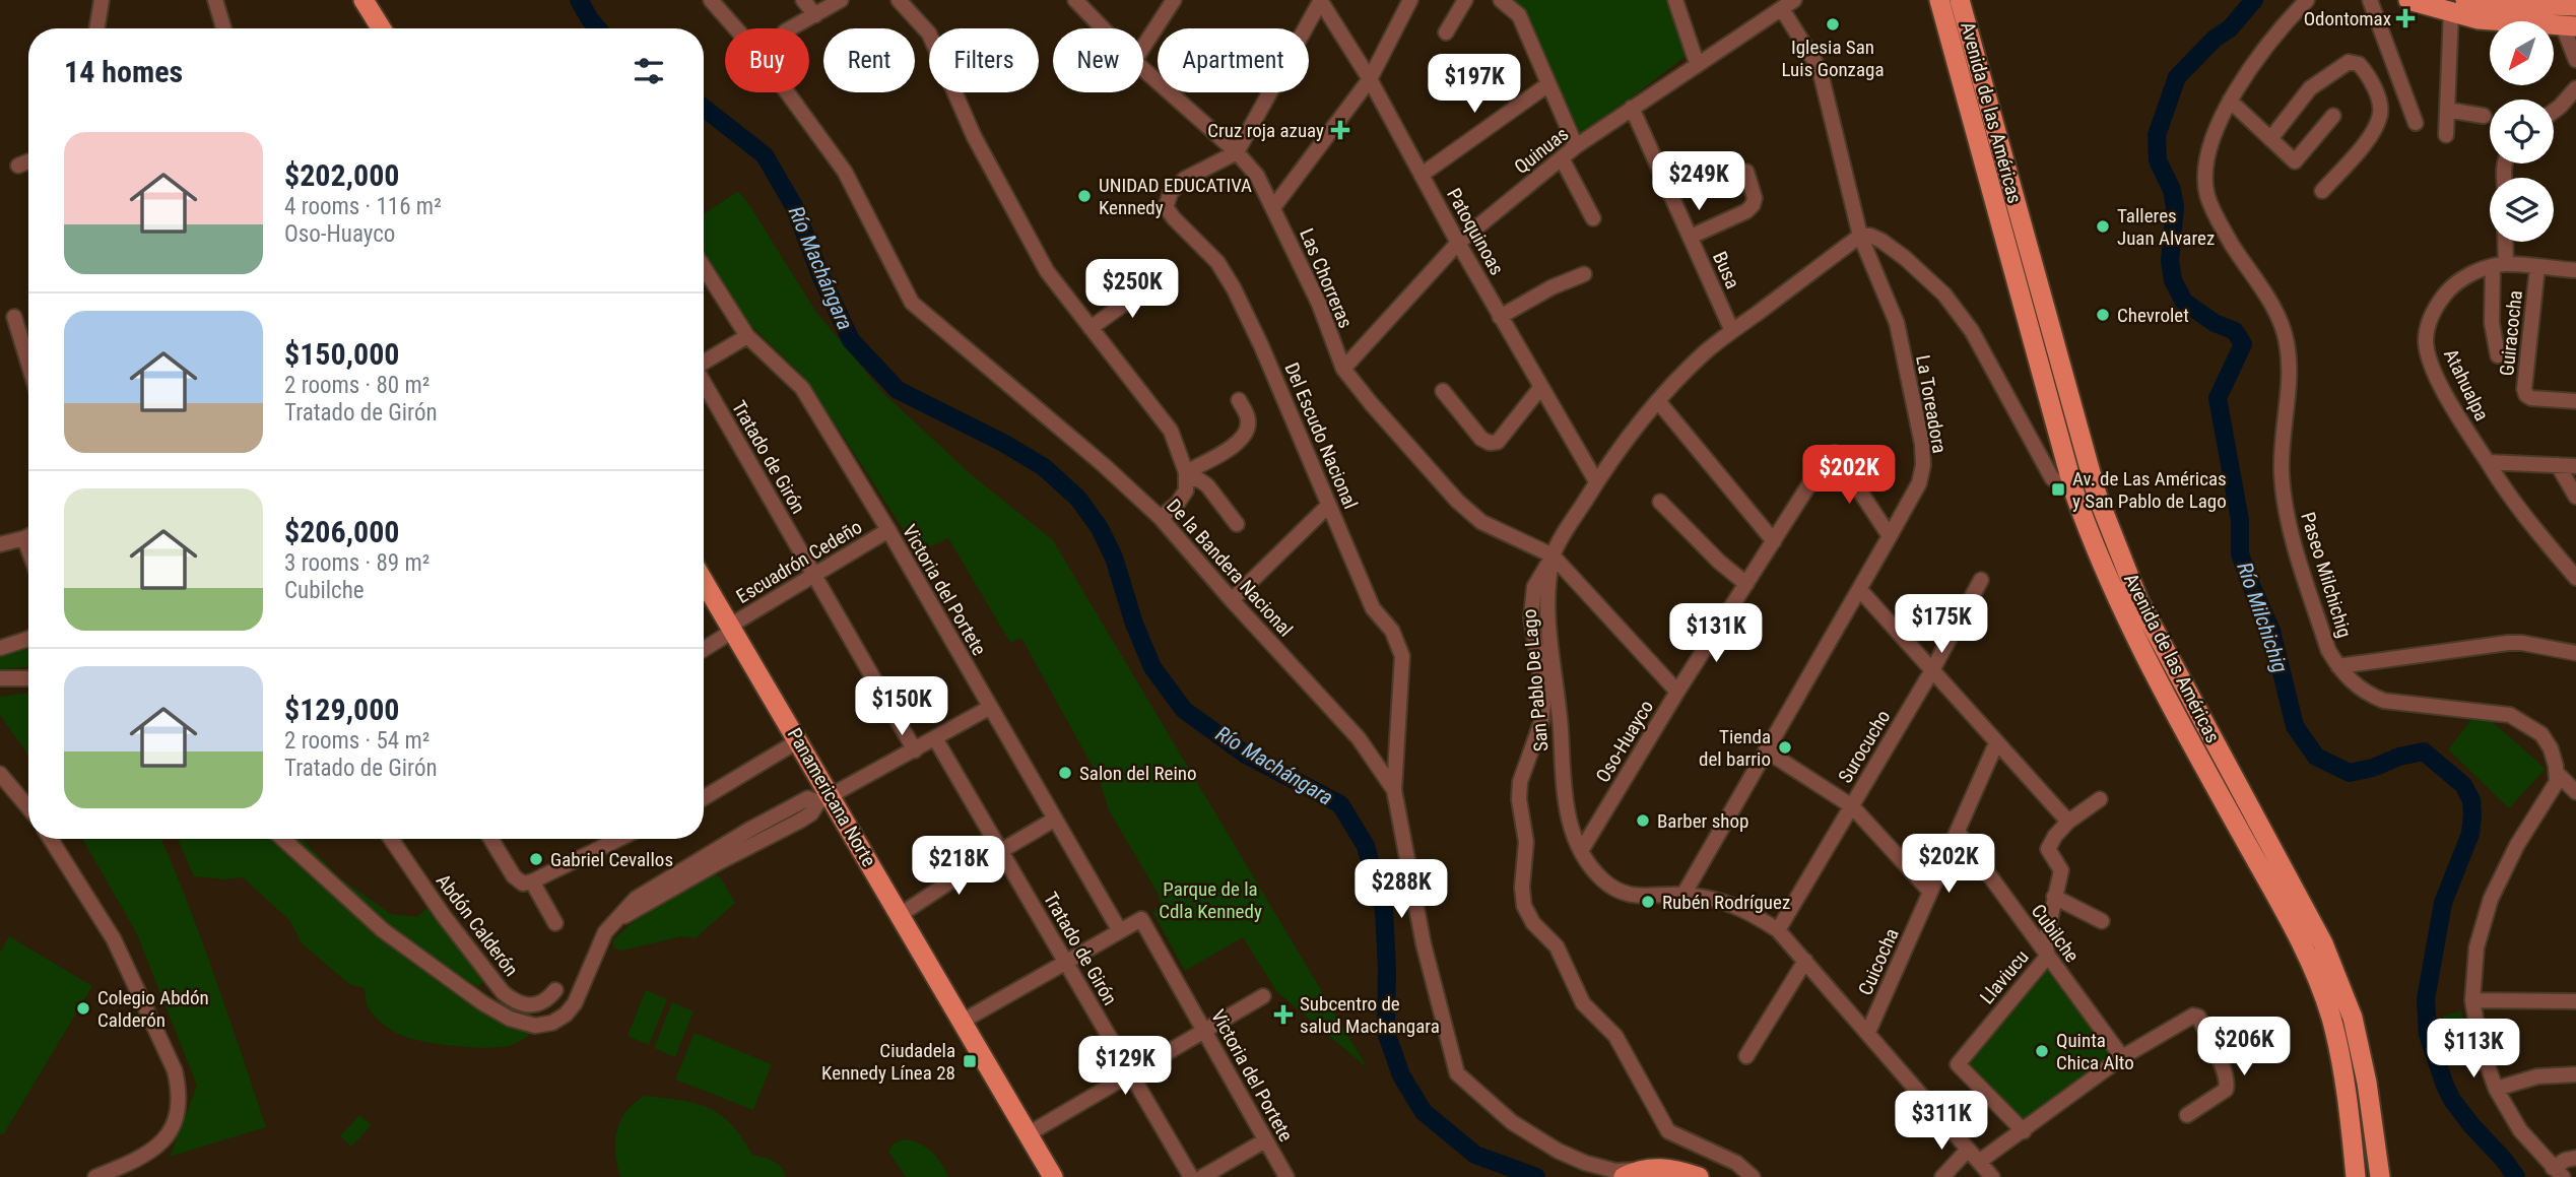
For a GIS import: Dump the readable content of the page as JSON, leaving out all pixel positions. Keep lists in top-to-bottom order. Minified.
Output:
{"streets":{"main road":["Avenida de las Américas","Panamericana Norte"],"street":["Quinuas","Patoquinoas","Busa","Las Chorreras","Guiracocha","Atahualpa","La Toreadora","Del Escudo Nacional","Tratado de Girón","Escuadrón Cedeño","De la Bandera Nacional","Paseo Milchichig","Victoria del Portete","San Pablo De Lago","Oso-Huayco","Surocucho","Abdón Calderón","Cubilche","Cuicocha","Llaviucu"]},"crossings":[["Quinuas","Patoquinoas"],["Quinuas","Busa"],["Quinuas","Las Chorreras"],["Quinuas","La Toreadora"],["Patoquinoas","San Pablo De Lago"],["Busa","San Pablo De Lago"],["Las Chorreras","Del Escudo Nacional"],["Las Chorreras","San Pablo De Lago"],["La Toreadora","San Pablo De Lago"],["La Toreadora","Oso-Huayco"],["Del Escudo Nacional","De la Bandera Nacional"],["Tratado de Girón","Escuadrón Cedeño"],["Escuadrón Cedeño","Victoria del Portete"],["Escuadrón Cedeño","Panamericana Norte"],["San Pablo De Lago","Oso-Huayco"],["San Pablo De Lago","Surocucho"],["San Pablo De Lago","Cuicocha"],["Cubilche","Cuicocha"],["Cubilche","Llaviucu"]],"water":["Río Machángara","Río Milchichig"],"parks":["Parque de la Cdla Kennedy"],"places":{"health":["Odontomax","Cruz roja azuay","Subcentro de salud Machangara"],"other":["Iglesia San Luis Gonzaga","UNIDAD EDUCATIVA Kennedy","Talleres Juan Alvarez","Chevrolet","Tienda del barrio","Salon del Reino","Barber shop","Gabriel Cevallos","Rubén Rodríguez","Colegio Abdón Calderón","Quinta Chica Alto"],"transit":["Av. de Las Américas y San Pablo de Lago","Ciudadela Kennedy Línea 28"]},"north":"bottom left","page":{"chip":["Buy","Rent","Filters","New","Apartment"],"heading":"14 homes","price":["$197K","$249K","$250K","$202K","$175K","$131K","$150K","$202K","$218K","$288K","$206K","$113K","$129K","$311K"],"list":[{"name":"$202,000","note":"4 rooms · 116 m² · Oso-Huayco"},{"name":"$150,000","note":"2 rooms · 80 m² · Tratado de Girón"},{"name":"$206,000","note":"3 rooms · 89 m² · Cubilche"},{"name":"$129,000","note":"2 rooms · 54 m² · Tratado de Girón"}]}}
